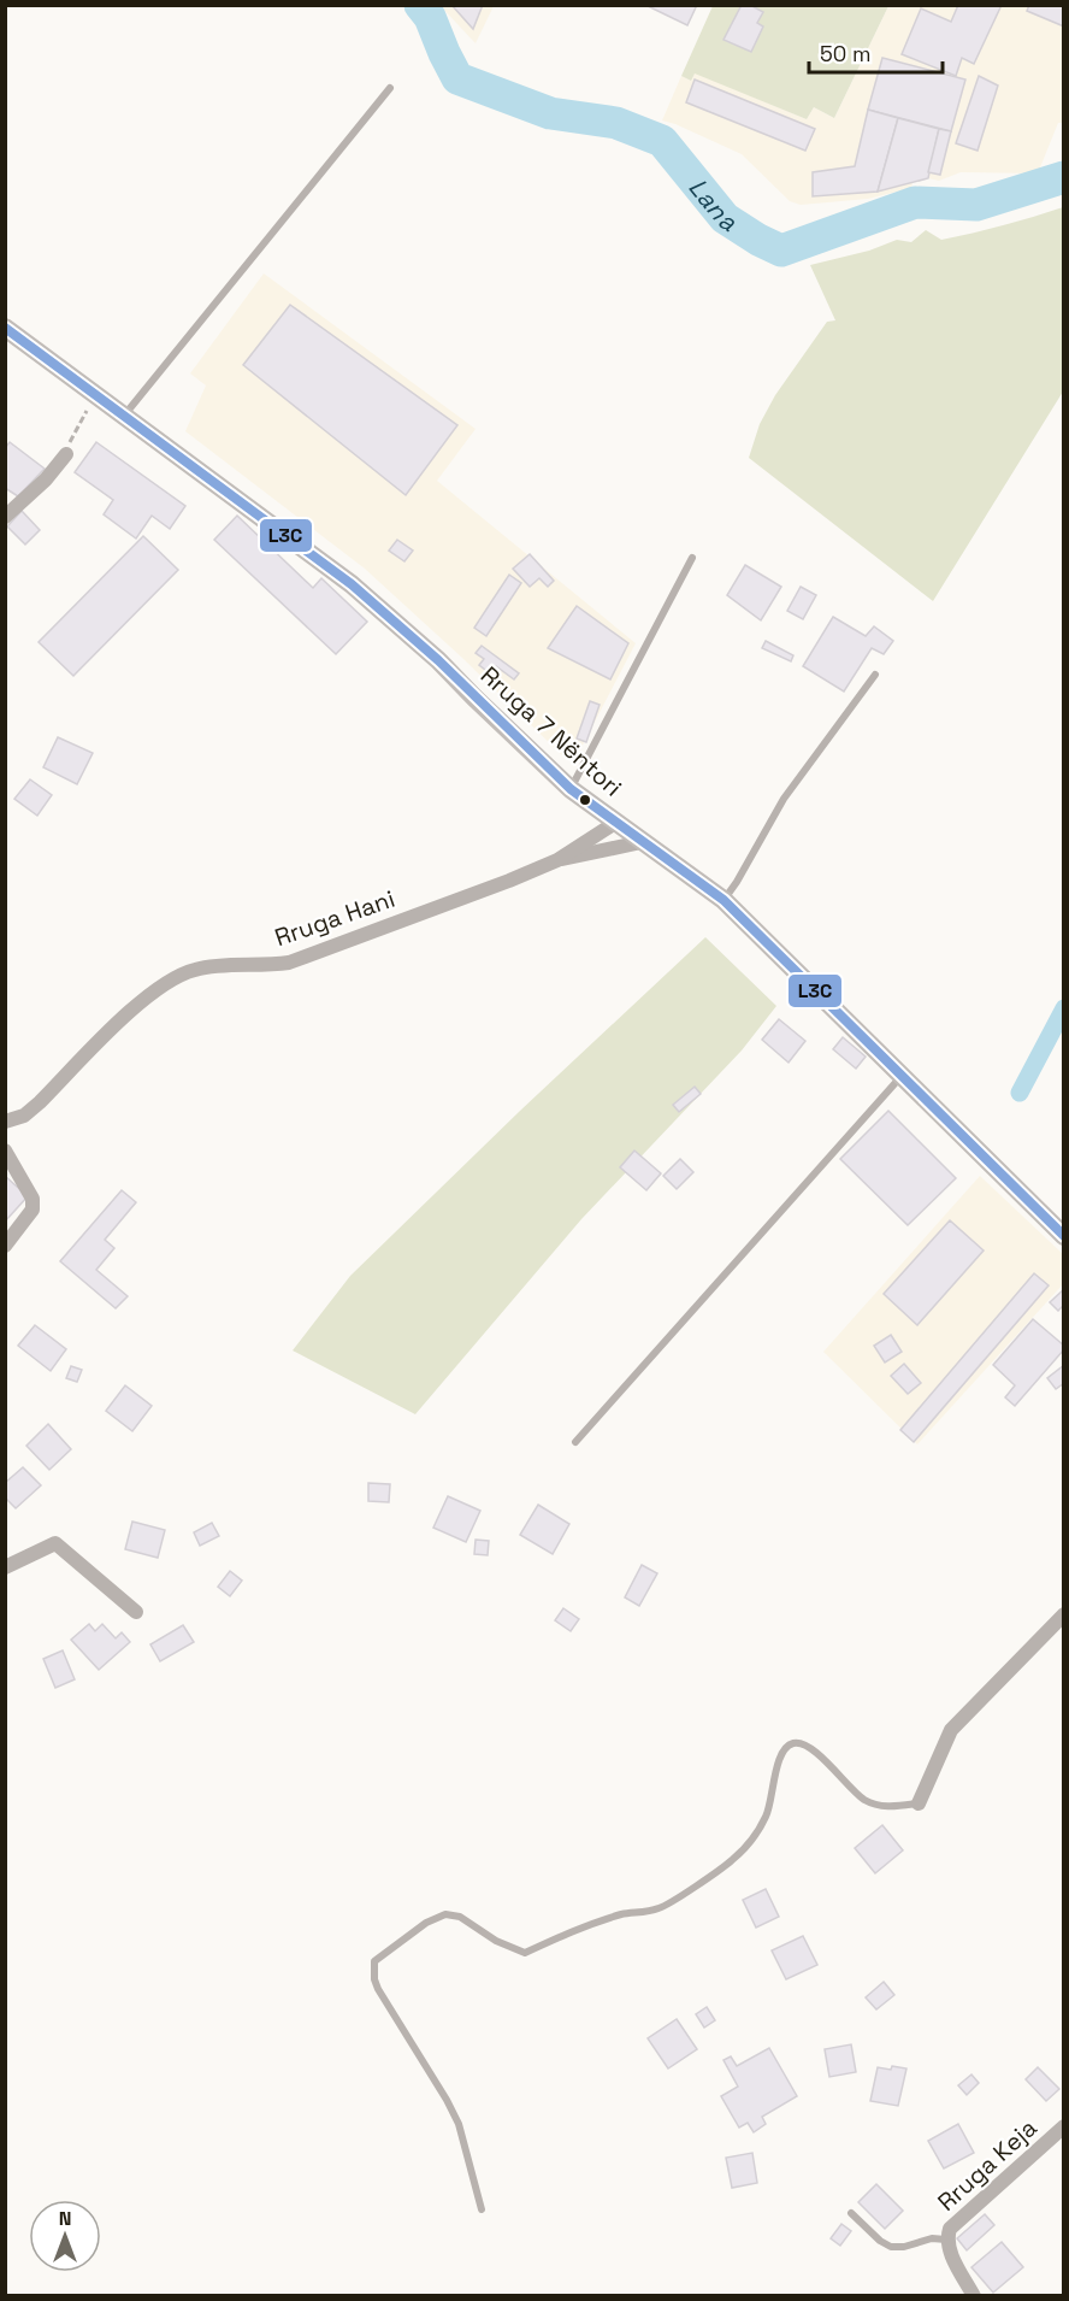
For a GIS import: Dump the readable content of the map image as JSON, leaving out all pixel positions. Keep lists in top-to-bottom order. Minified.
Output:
{"streets":{"main road":["Rruga 7 Nëntori"],"street":["Rruga Hani","Rruga Keja"]},"crossings":[["Rruga 7 Nëntori","Rruga Hani"]],"water":["Lana"],"lines":["transit line L3C"],"scale_bar":"50 m","north":"top"}
